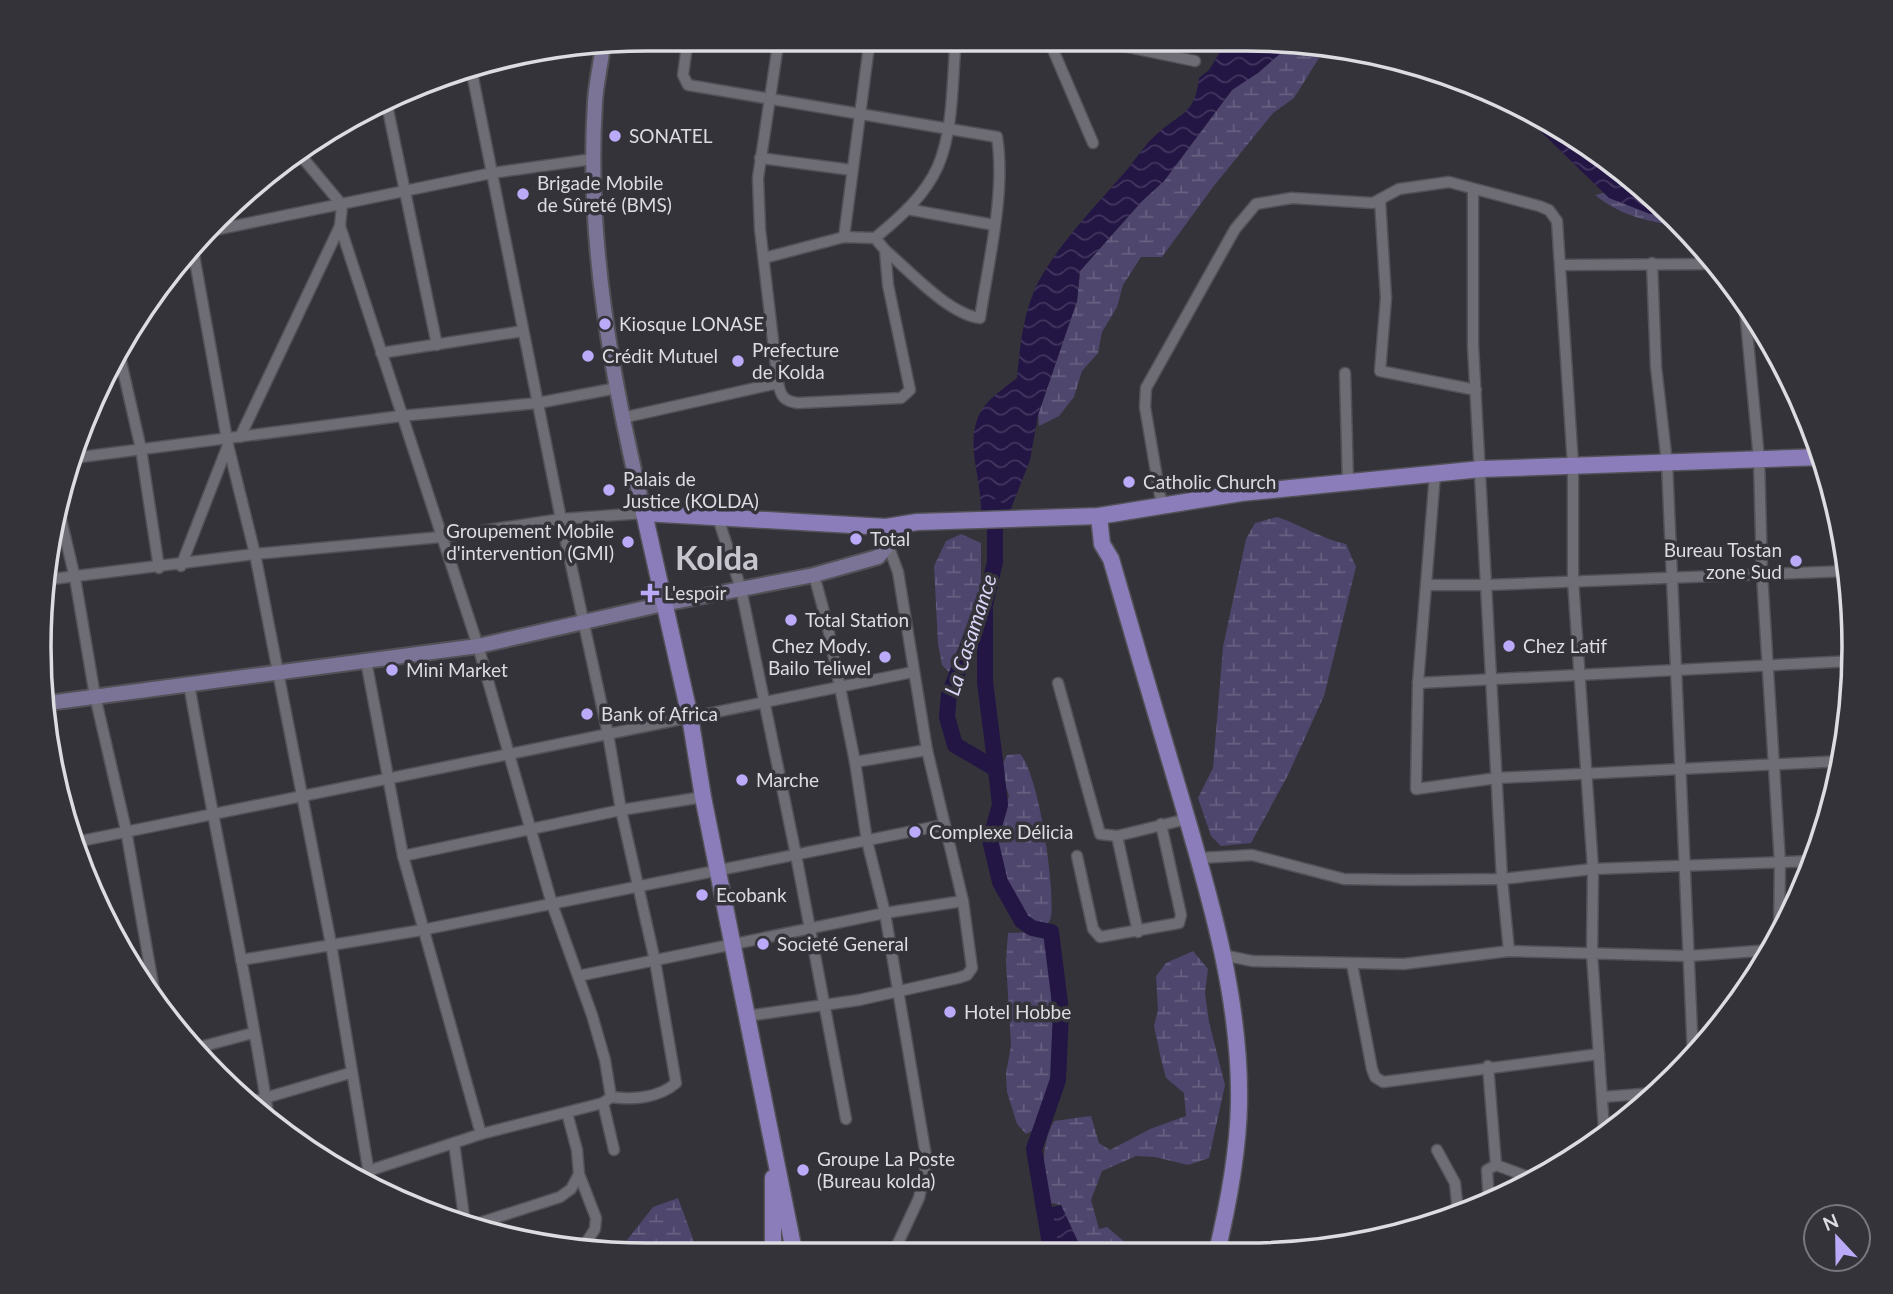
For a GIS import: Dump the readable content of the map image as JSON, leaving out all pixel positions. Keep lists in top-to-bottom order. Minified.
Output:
{"districts":["Kolda"],"water":["La Casamance"],"places":{"other":["SONATEL","Brigade Mobile de Sûreté (BMS)","Kiosque LONASE","Crédit Mutuel","Prefecture de Kolda","Catholic Church","Palais de Justice (KOLDA)","Total","Groupement Mobile d'intervention (GMI)","Bureau Tostan zone Sud","Total Station","Chez Latif","Chez Mody. Bailo Teliwel","Mini Market","Bank of Africa","Marche","Complexe Délicia","Ecobank","Societé General","Hotel Hobbe","Groupe La Poste (Bureau kolda)"],"health":["L'espoir"]},"north":"top"}
